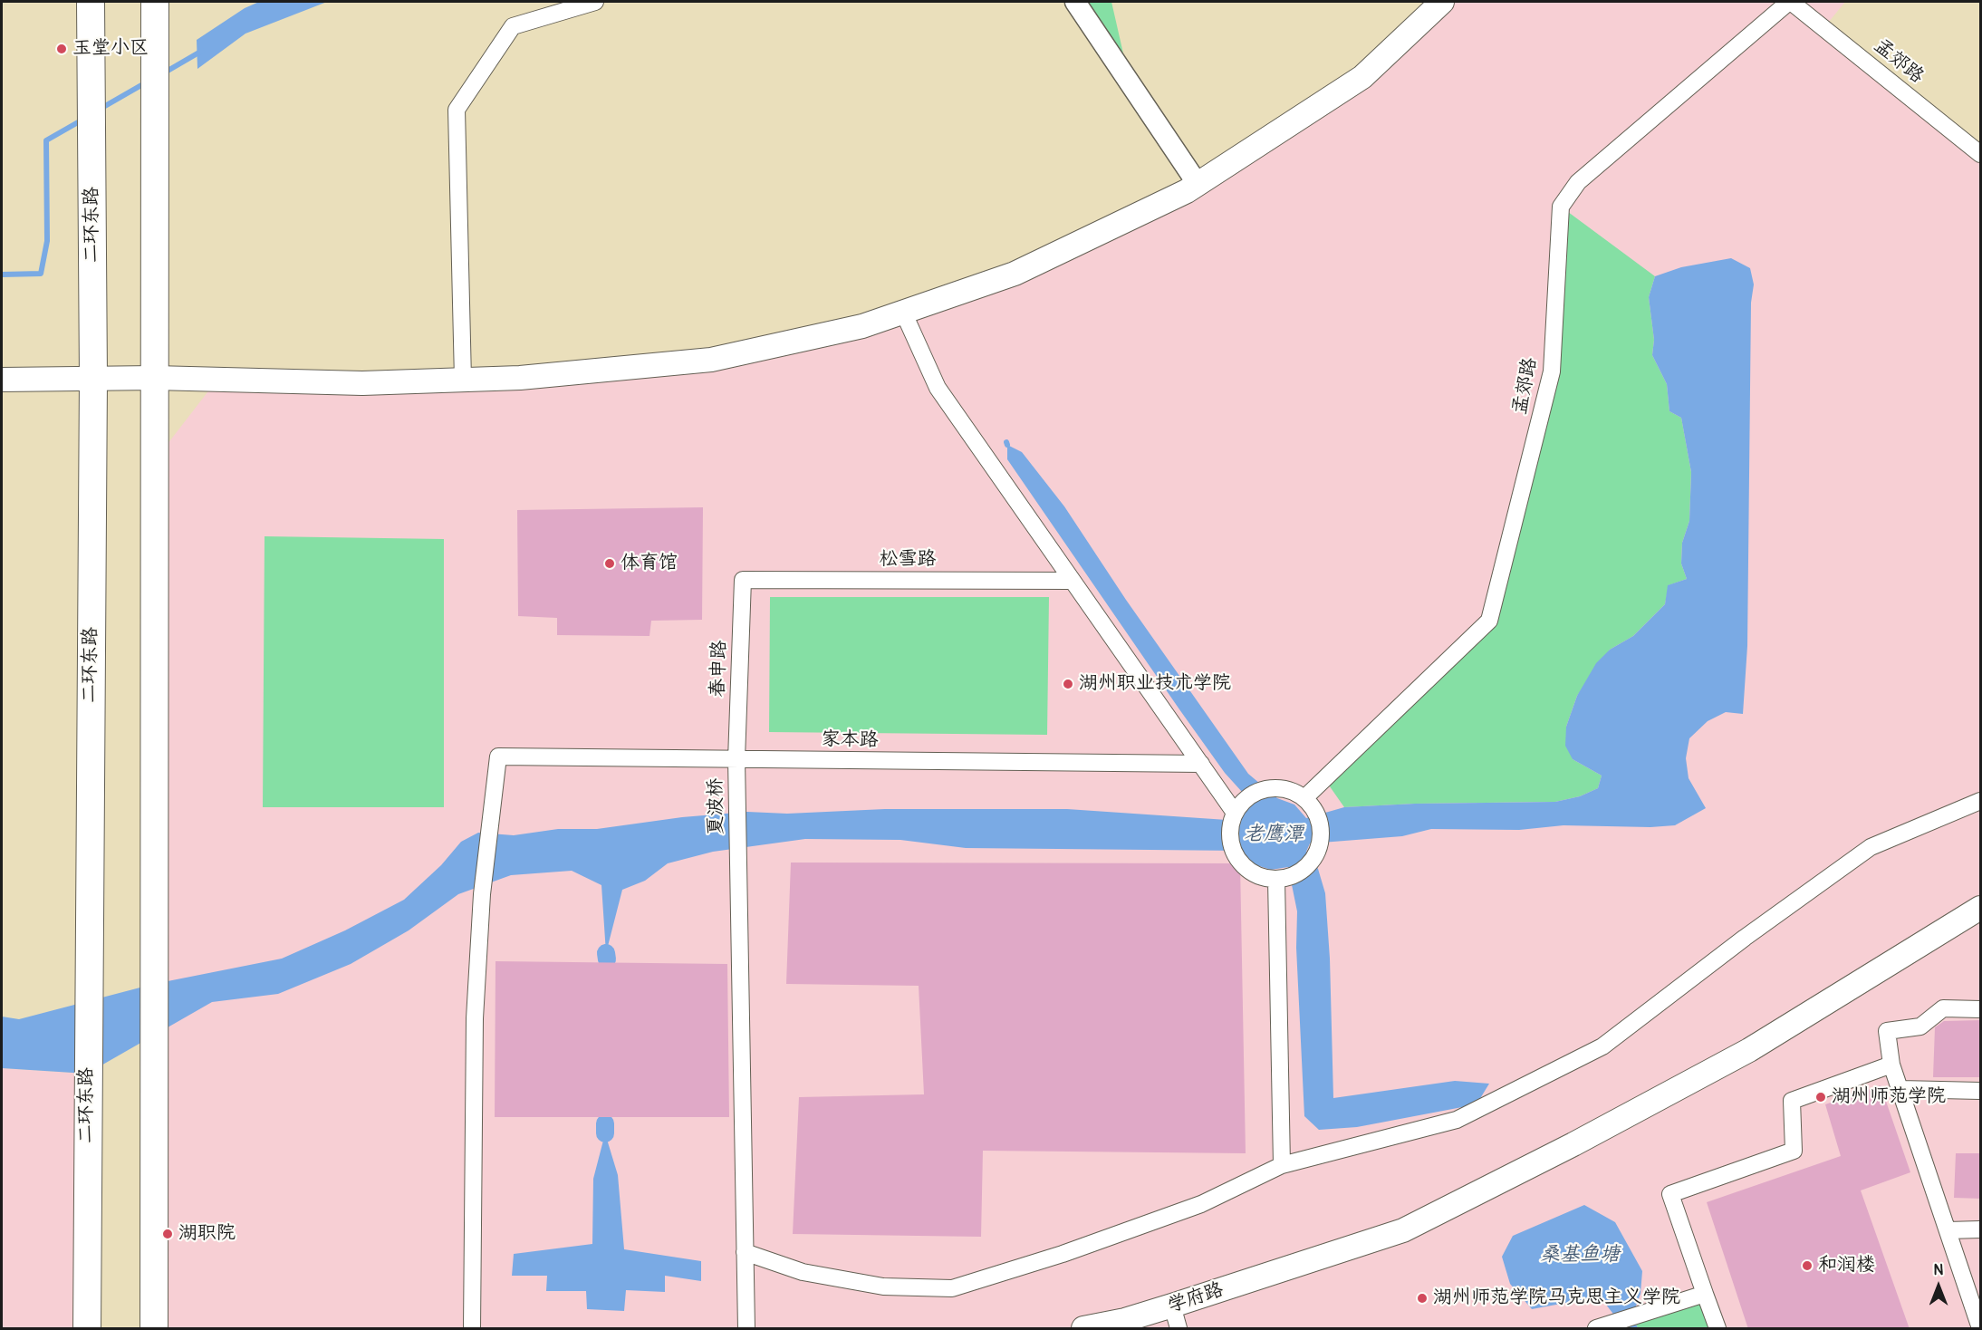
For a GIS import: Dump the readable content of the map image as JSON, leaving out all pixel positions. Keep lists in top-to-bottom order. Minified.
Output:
{"streets":{"main road":["二环东路","学府路"],"street":["孟郊路","松雪路","春申路","家本路","夏波桥"]},"crossings":[["松雪路","春申路"],["春申路","家本路"],["春申路","夏波桥"],["家本路","夏波桥"]],"water":["老鹰潭","桑基鱼塘"],"places":["玉堂小区","体育馆","湖州职业技术学院","湖州师范学院","湖职院","和润楼","湖州师范学院马克思主义学院"],"north":"top"}
